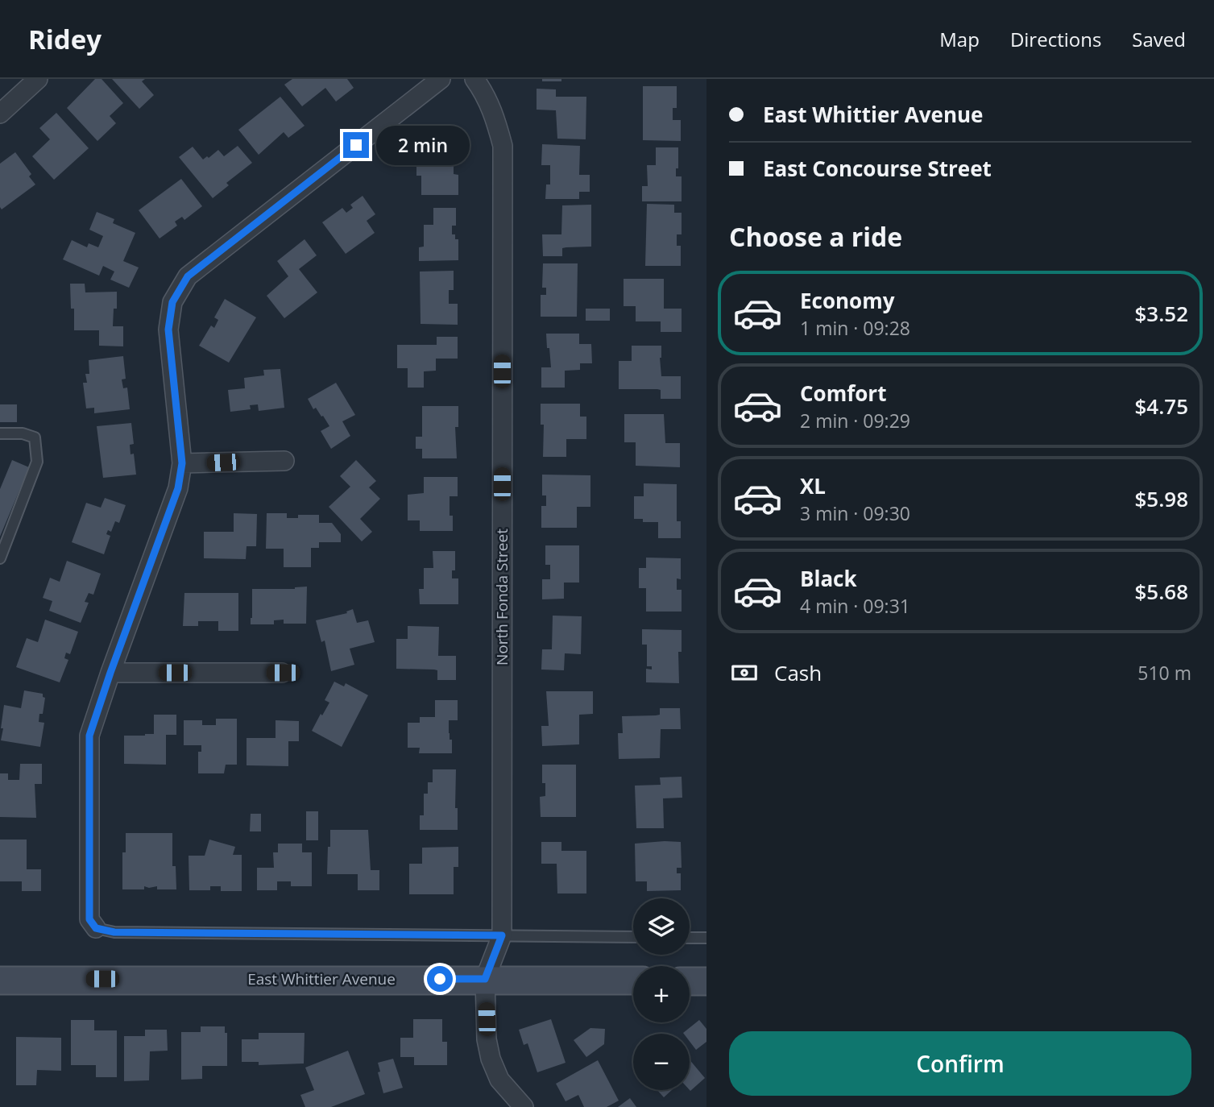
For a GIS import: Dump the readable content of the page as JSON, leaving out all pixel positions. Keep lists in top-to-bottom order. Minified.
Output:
{"streets":{"street":["North Fonda Street","East Whittier Avenue"]},"crossings":[["North Fonda Street","East Whittier Avenue"]],"page":{"header":"Ridey","nav":["Map","Directions","Saved"],"banner":["East Whittier Avenue","East Concourse Street"],"bubble":"2 min","heading":"Choose a ride","list":[{"name":"Economy","note":"1 min · 09:28","value":"$3.52"},{"name":"Comfort","note":"2 min · 09:29","value":"$4.75"},{"name":"XL","note":"3 min · 09:30","value":"$5.98"},{"name":"Black","note":"4 min · 09:31","value":"$5.68"}],"pay":["Cash","510 m"],"map_buttons":["+","−"],"buttons":"Confirm"}}
